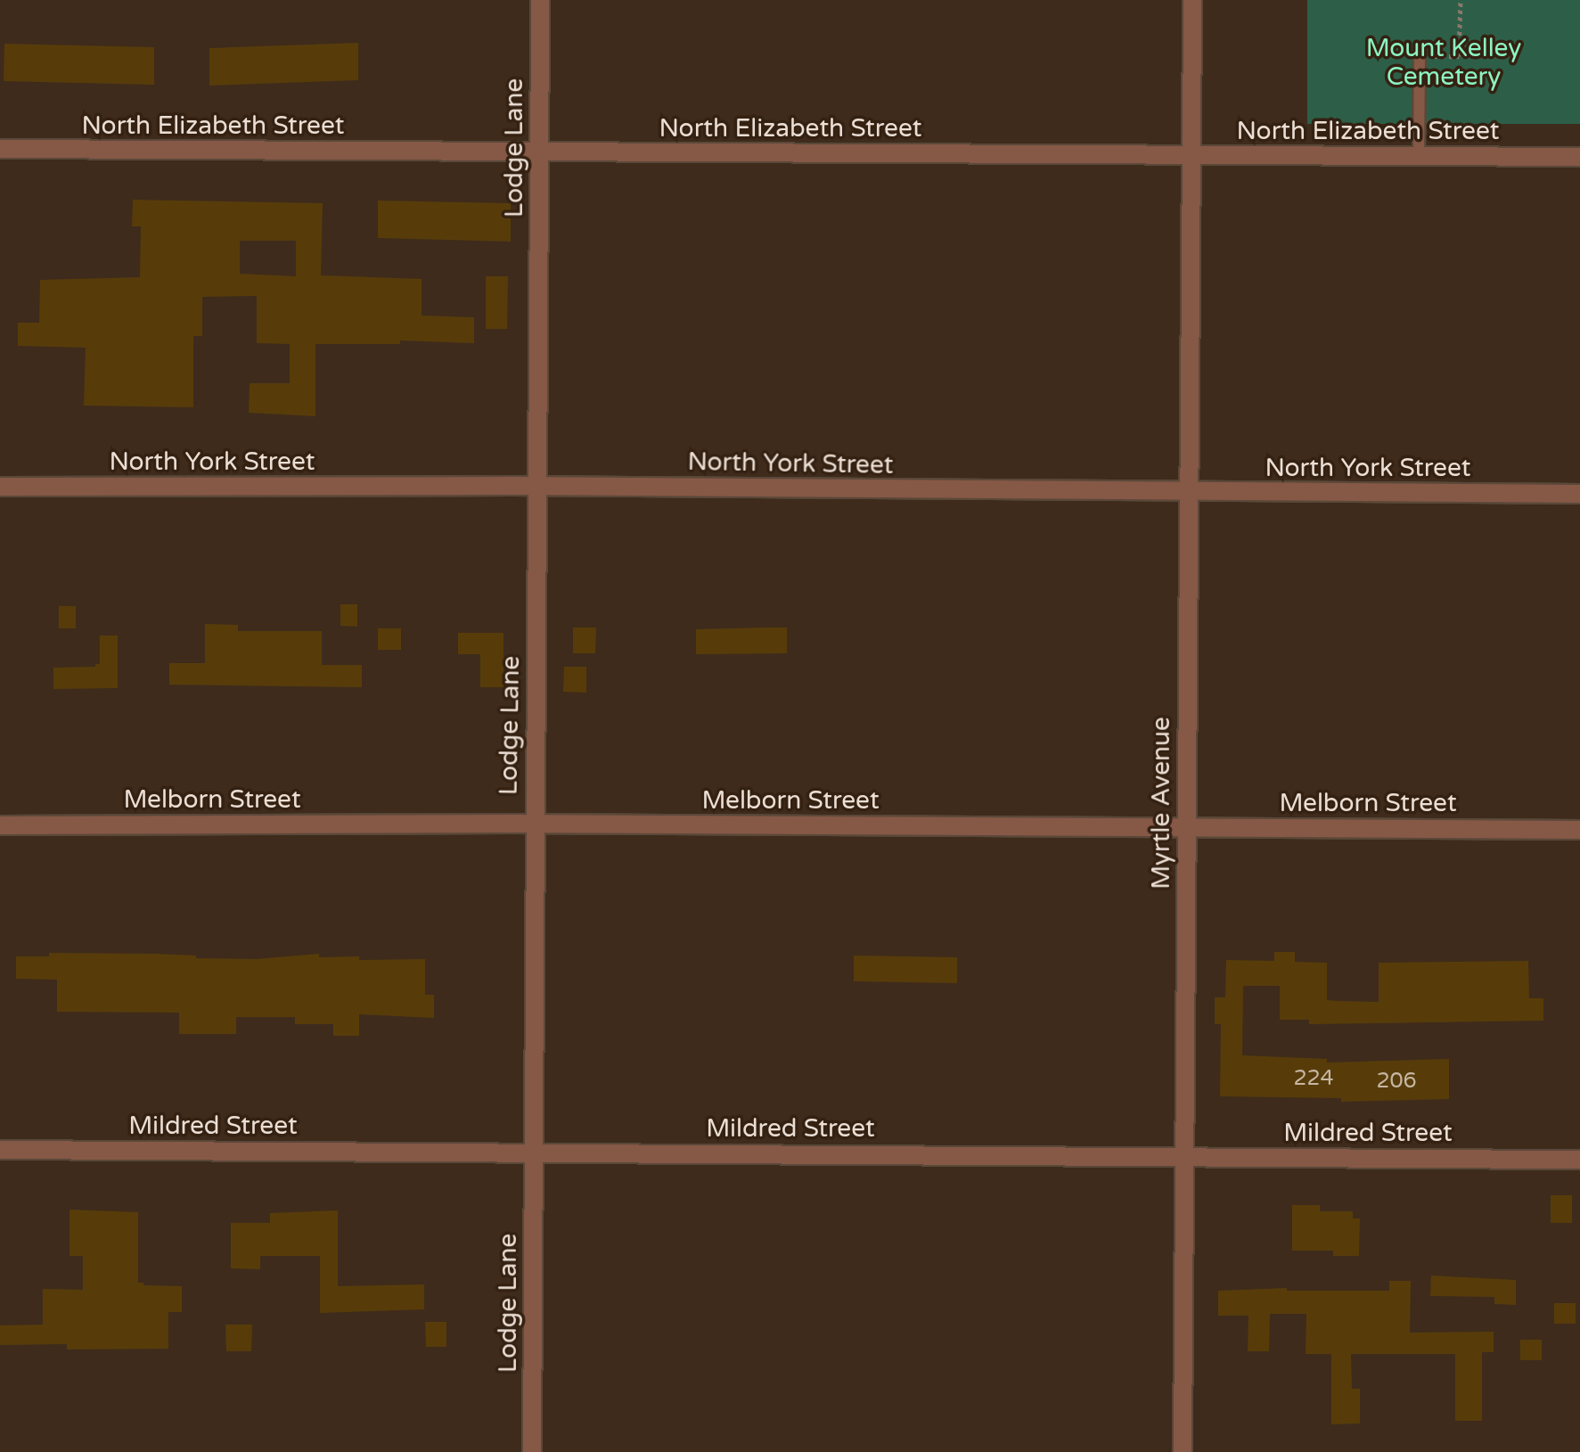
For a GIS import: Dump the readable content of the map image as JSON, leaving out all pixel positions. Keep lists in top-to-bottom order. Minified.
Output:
{"streets":{"street":["North Elizabeth Street","Lodge Lane","North York Street","Melborn Street","Myrtle Avenue","Mildred Street"]},"crossings":[["North Elizabeth Street","Lodge Lane"],["North Elizabeth Street","Myrtle Avenue"],["Lodge Lane","North York Street"],["Lodge Lane","Melborn Street"],["Lodge Lane","Mildred Street"],["North York Street","Myrtle Avenue"],["Melborn Street","Myrtle Avenue"],["Myrtle Avenue","Mildred Street"]],"parks":["Mount Kelley Cemetery"],"house_numbers":["224","206"]}
